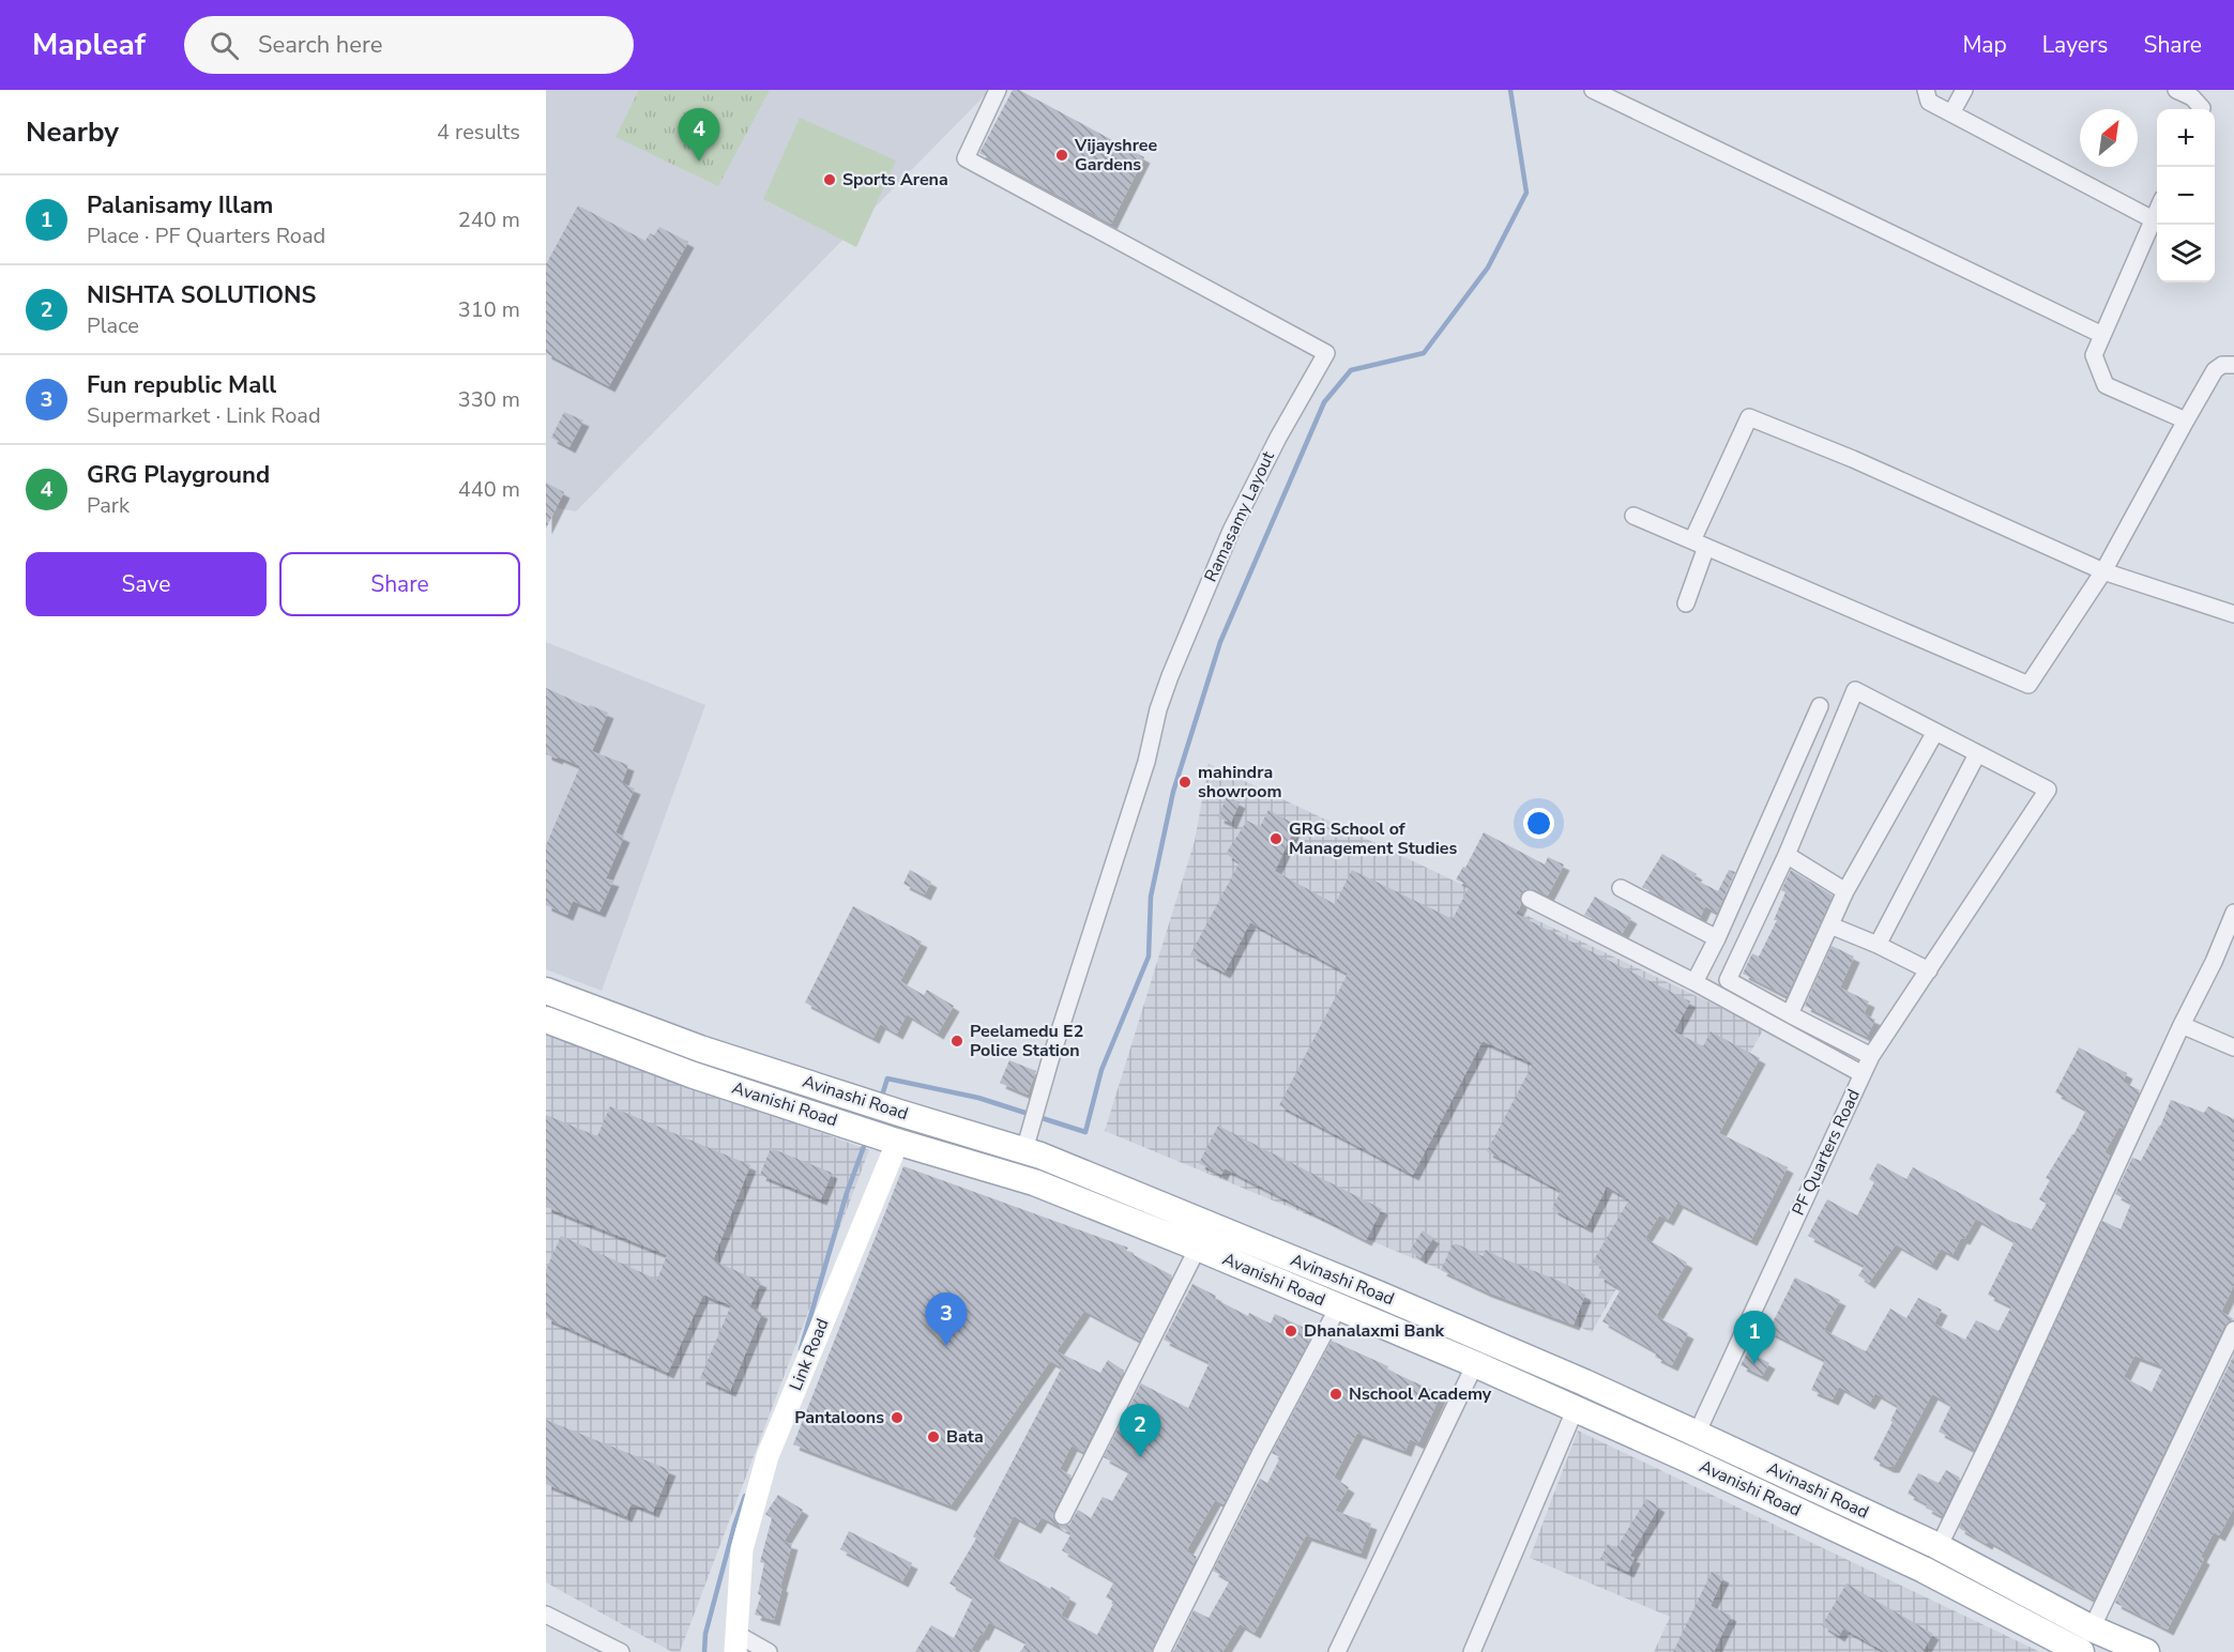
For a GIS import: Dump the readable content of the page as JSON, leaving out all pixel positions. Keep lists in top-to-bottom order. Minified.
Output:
{"streets":{"main road":["Avinashi Road","Avanishi Road"],"street":["Ramasamy Layout","PF Quarters Road","Link Road"]},"crossings":[["Ramasamy Layout","Avinashi Road"],["Avinashi Road","PF Quarters Road"],["Avanishi Road","Link Road"]],"places":["Vijayshree Gardens","Sports Arena","mahindra showroom","GRG School of Management Studies","Peelamedu E2 Police Station","Dhanalaxmi Bank","Nschool Academy","Pantaloons","Bata"],"north":"top right","page":{"header":"Mapleaf","search":"Search here","nav":["Map","Layers","Share"],"heading":["Nearby","4 results"],"pins":["4","3","1","2"],"map_buttons":["+","−"],"list":[{"mark":"1","name":"Palanisamy Illam","note":"Place · PF Quarters Road","value":"240 m"},{"mark":"2","name":"NISHTA SOLUTIONS","note":"Place","value":"310 m"},{"mark":"3","name":"Fun republic Mall","note":"Supermarket · Link Road","value":"330 m"},{"mark":"4","name":"GRG Playground","note":"Park","value":"440 m"}],"buttons":["Save","Share"]}}
